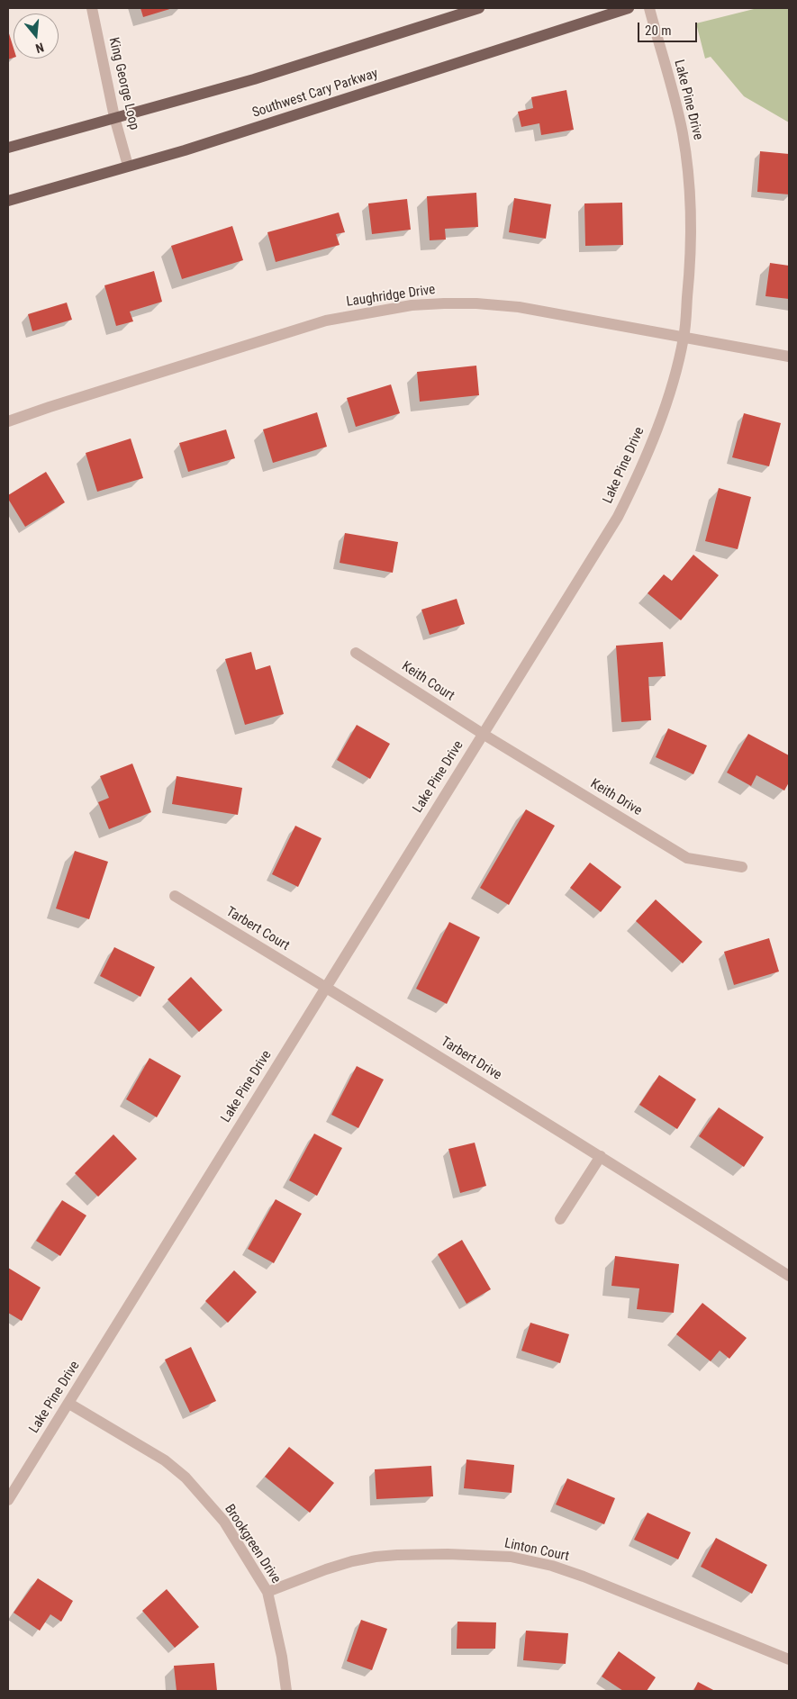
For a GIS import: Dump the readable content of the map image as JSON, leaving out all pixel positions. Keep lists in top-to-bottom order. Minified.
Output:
{"streets":{"main road":["Southwest Cary Parkway"],"street":["King George Loop","Lake Pine Drive","Laughridge Drive","Keith Court","Keith Drive","Tarbert Court","Tarbert Drive","Brookgreen Drive","Linton Court"]},"crossings":[["King George Loop","Southwest Cary Parkway"],["Lake Pine Drive","Laughridge Drive"],["Lake Pine Drive","Keith Court"],["Lake Pine Drive","Keith Drive"],["Lake Pine Drive","Tarbert Court"],["Lake Pine Drive","Tarbert Drive"],["Lake Pine Drive","Brookgreen Drive"],["Keith Court","Keith Drive"],["Tarbert Court","Tarbert Drive"],["Brookgreen Drive","Linton Court"]],"scale_bar":"20 m","north":"bottom"}
